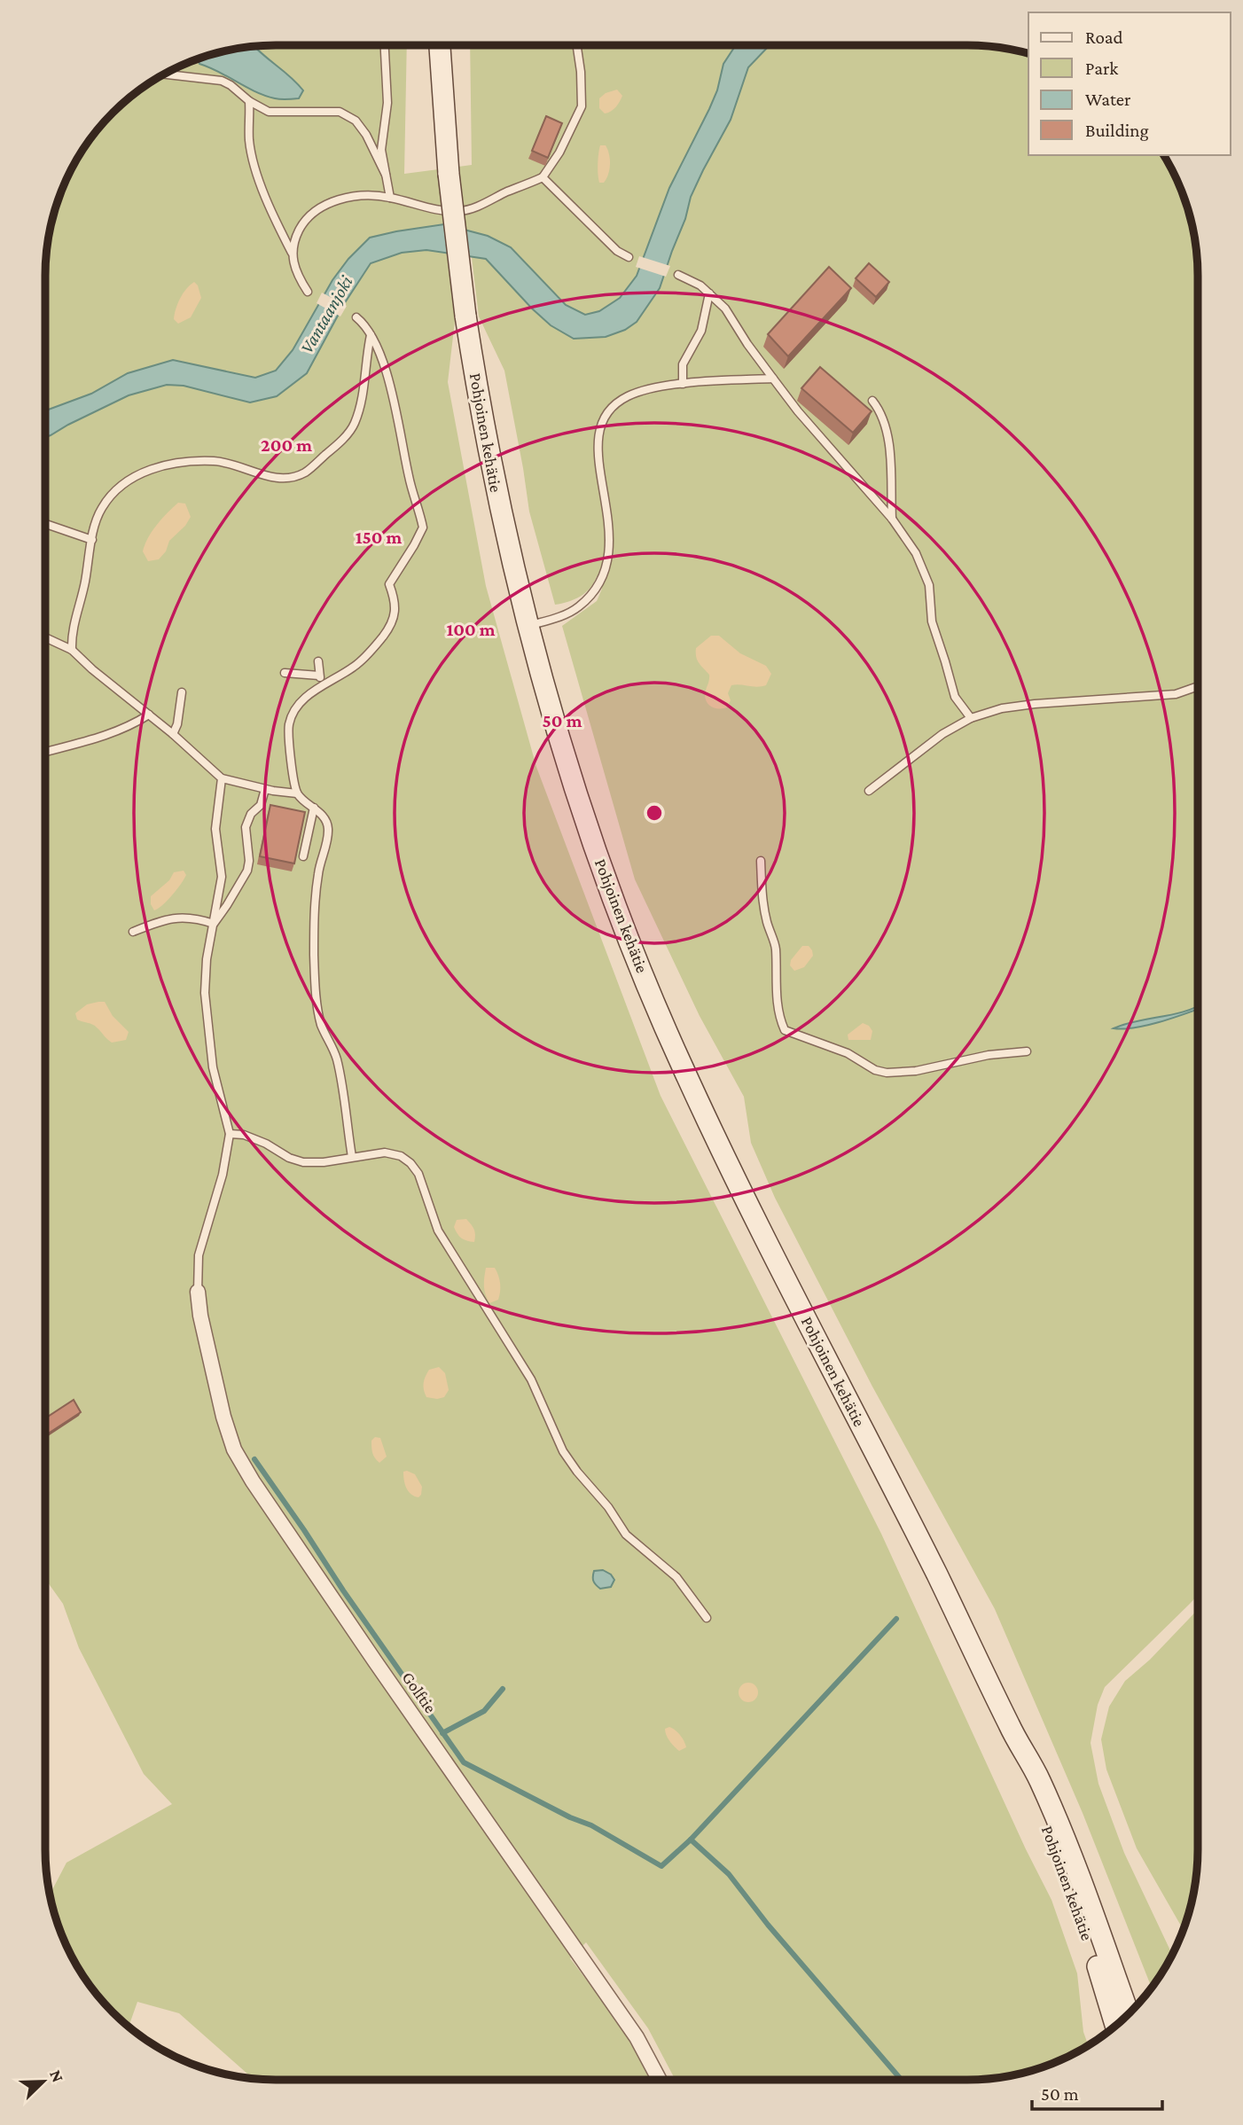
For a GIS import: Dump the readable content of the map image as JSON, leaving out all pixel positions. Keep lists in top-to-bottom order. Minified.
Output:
{"streets":{"main road":["Pohjoinen kehätie"],"street":["Golftie"]},"water":["Vantaanjoki"],"legend":["Road","Park","Water","Building"],"scale_bar":"50 m","north":"top right","rings":["200 m","150 m","100 m","50 m"]}
